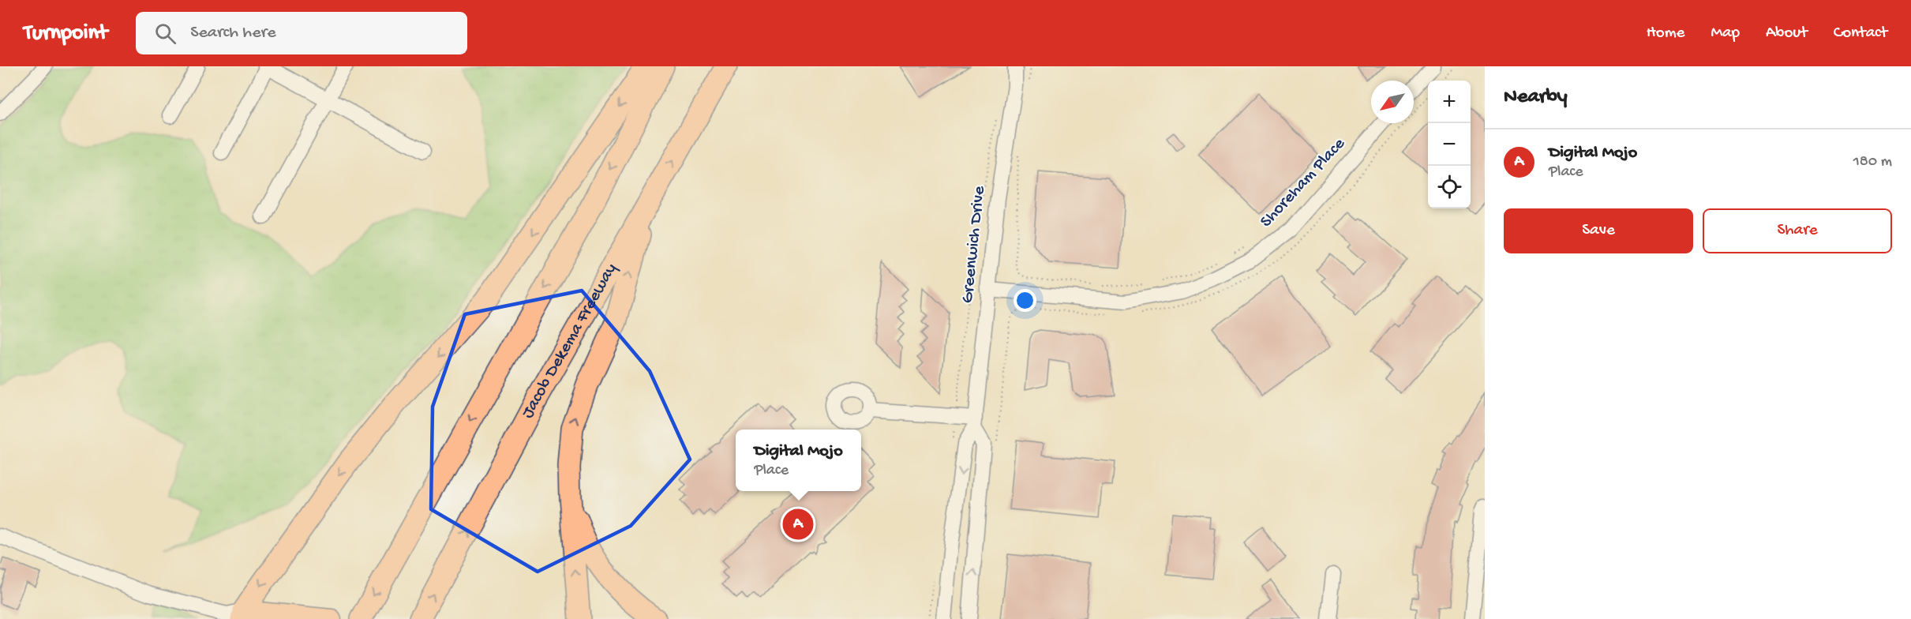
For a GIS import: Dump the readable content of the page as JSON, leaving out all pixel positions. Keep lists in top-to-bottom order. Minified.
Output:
{"streets":{"highway":["Jacob Dekema Freeway"],"street":["Shoreham Place","Greenwich Drive"]},"crossings":[["Shoreham Place","Greenwich Drive"]],"north":"bottom left","page":{"header":"Turnpoint","search":"Search here","nav":["Home","Map","About","Contact"],"heading":"Nearby","map_buttons":["+","−"],"list":[{"mark":"A","name":"Digital Mojo","note":"Place","value":"180 m"}],"buttons":["Save","Share"],"popup":["Digital Mojo","Place"],"pins":"A"}}
